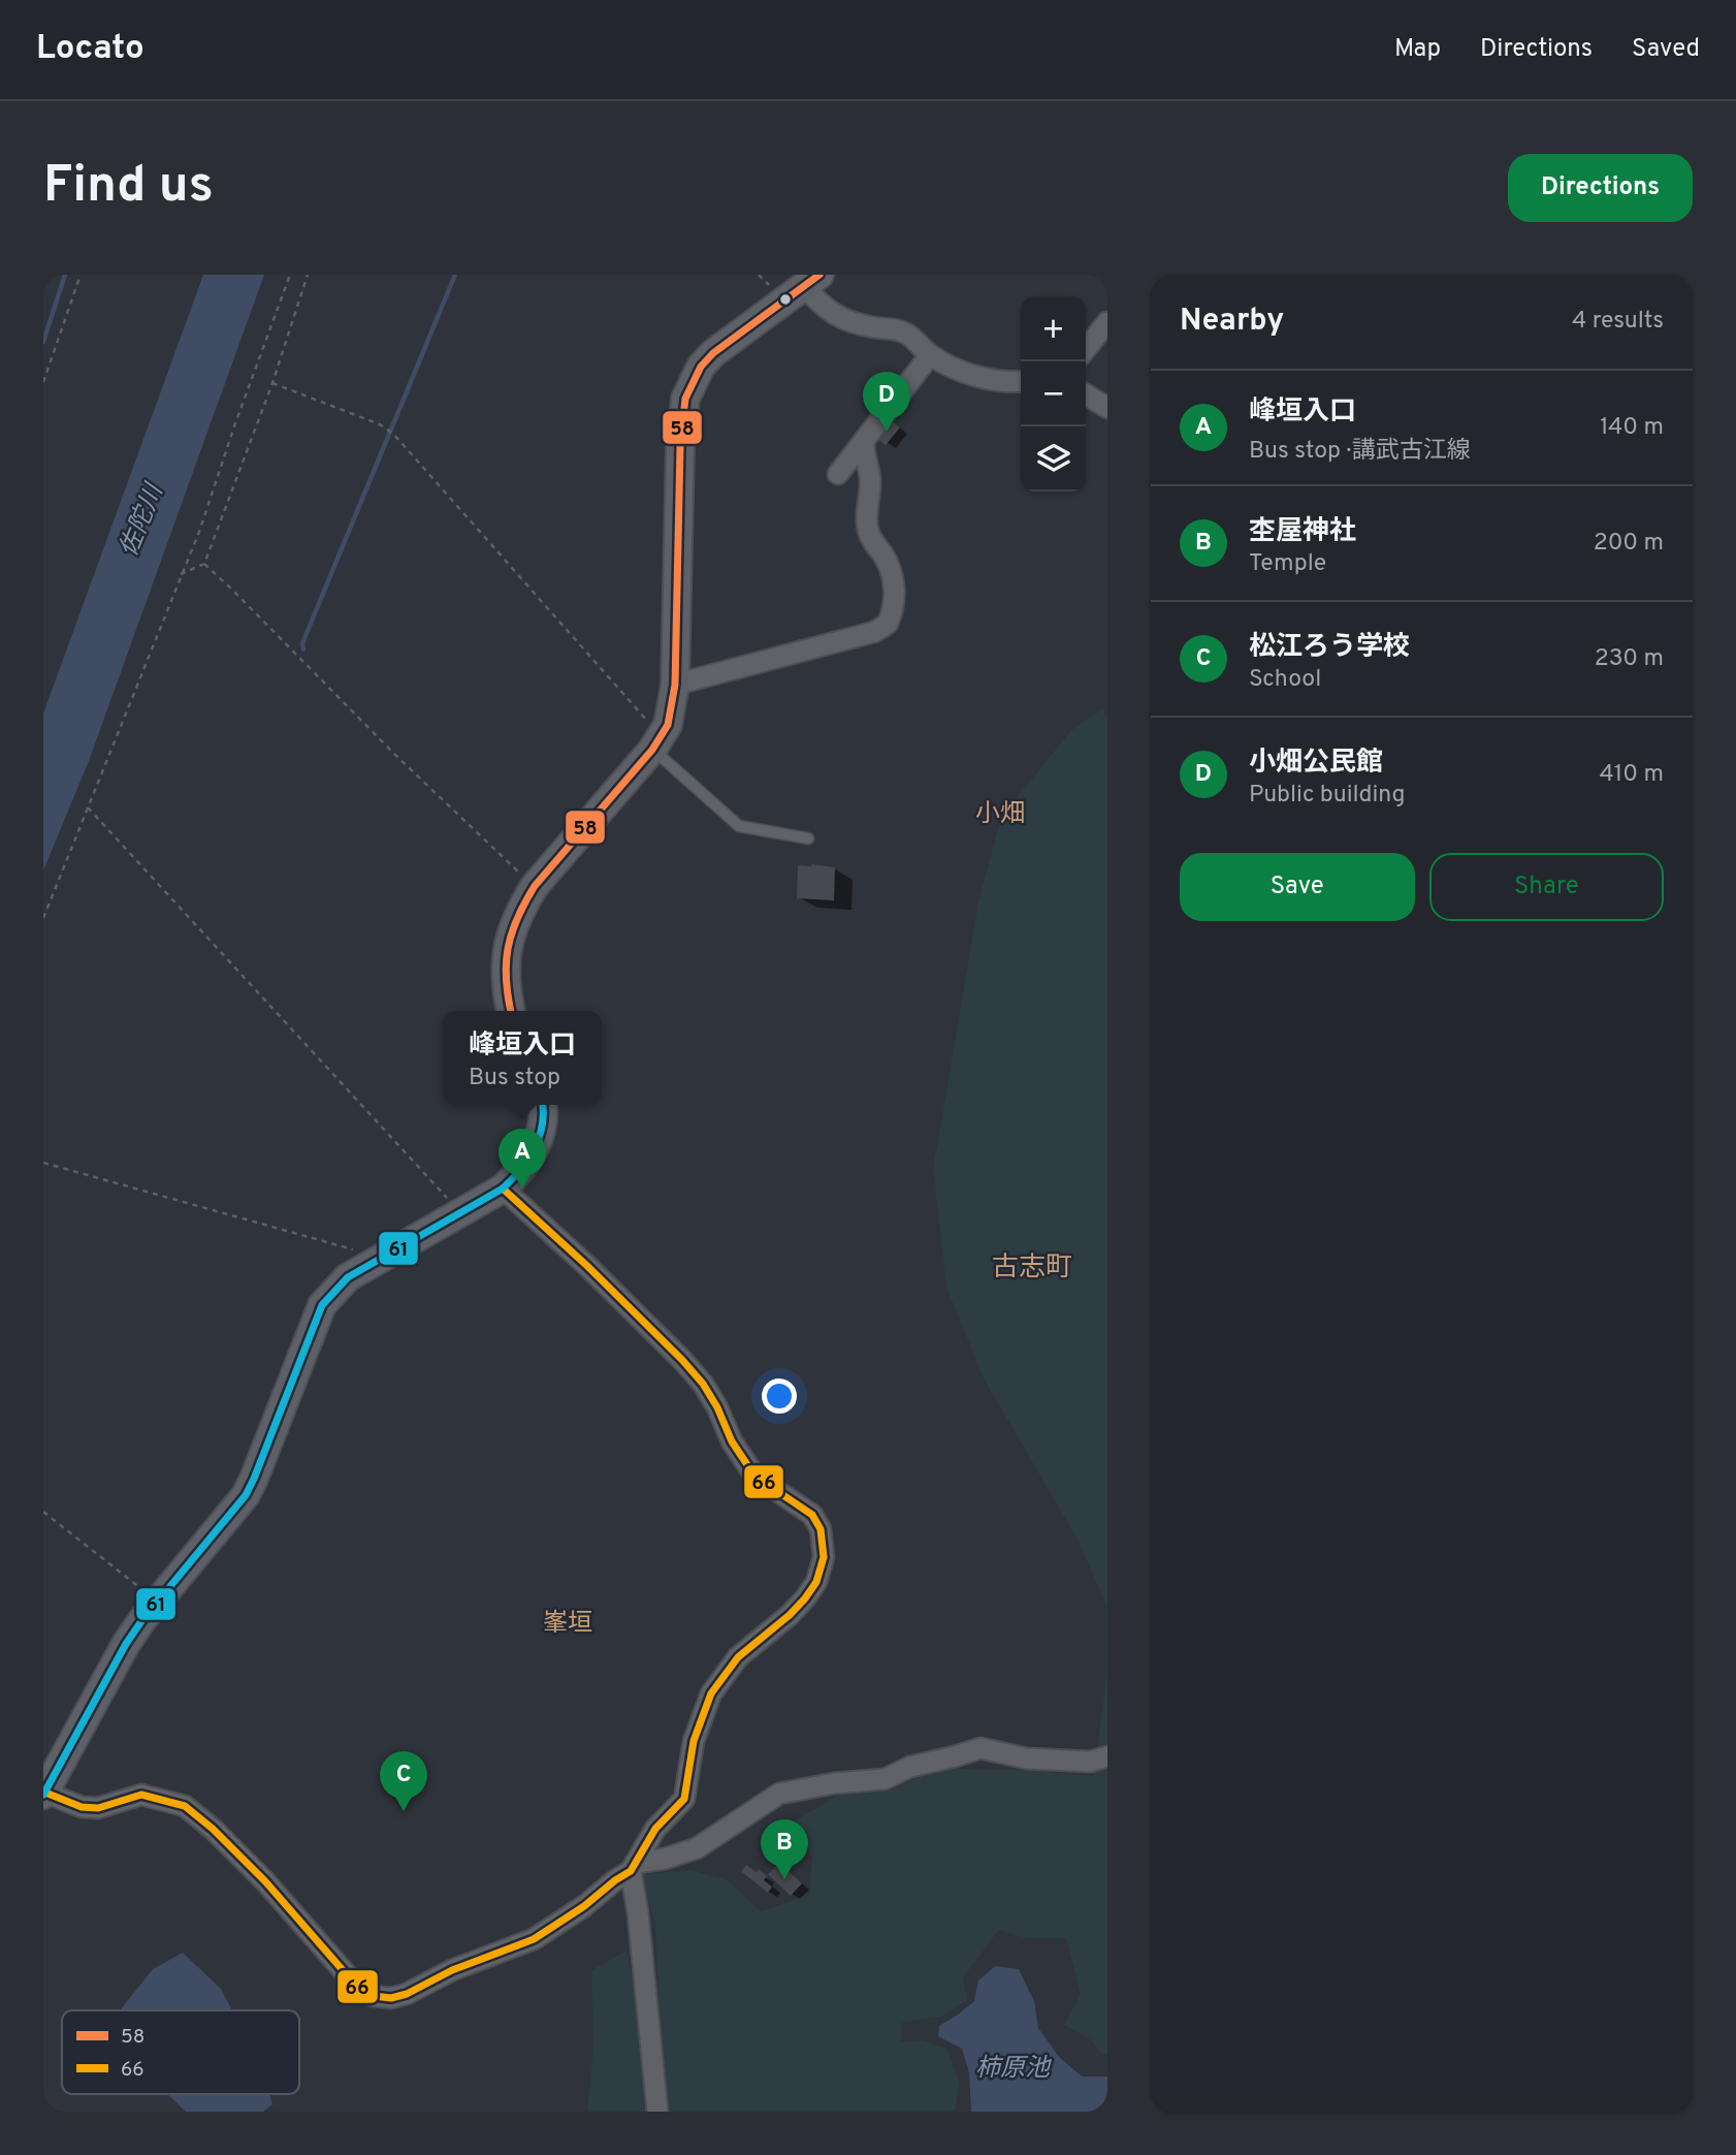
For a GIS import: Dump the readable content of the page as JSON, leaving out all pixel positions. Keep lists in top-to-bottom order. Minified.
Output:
{"districts":["小畑","古志町","峯垣"],"water":["佐陀川","柿原池"],"lines":["transit line 58","transit line 61","transit line 66"],"legend":["58","66"],"page":{"header":"Locato","nav":["Map","Directions","Saved"],"buttons":["Directions",["Save","Share"]],"title":"Find us","heading":["Nearby","4 results"],"map_buttons":["+","−"],"list":[{"mark":"A","name":"峰垣入口","note":"Bus stop · 講武古江線","value":"140 m"},{"mark":"B","name":"杢屋神社","note":"Temple","value":"200 m"},{"mark":"C","name":"松江ろう学校","note":"School","value":"230 m"},{"mark":"D","name":"小畑公民館","note":"Public building","value":"410 m"}],"pins":["D","A","C","B"],"popup":["峰垣入口","Bus stop"]}}
